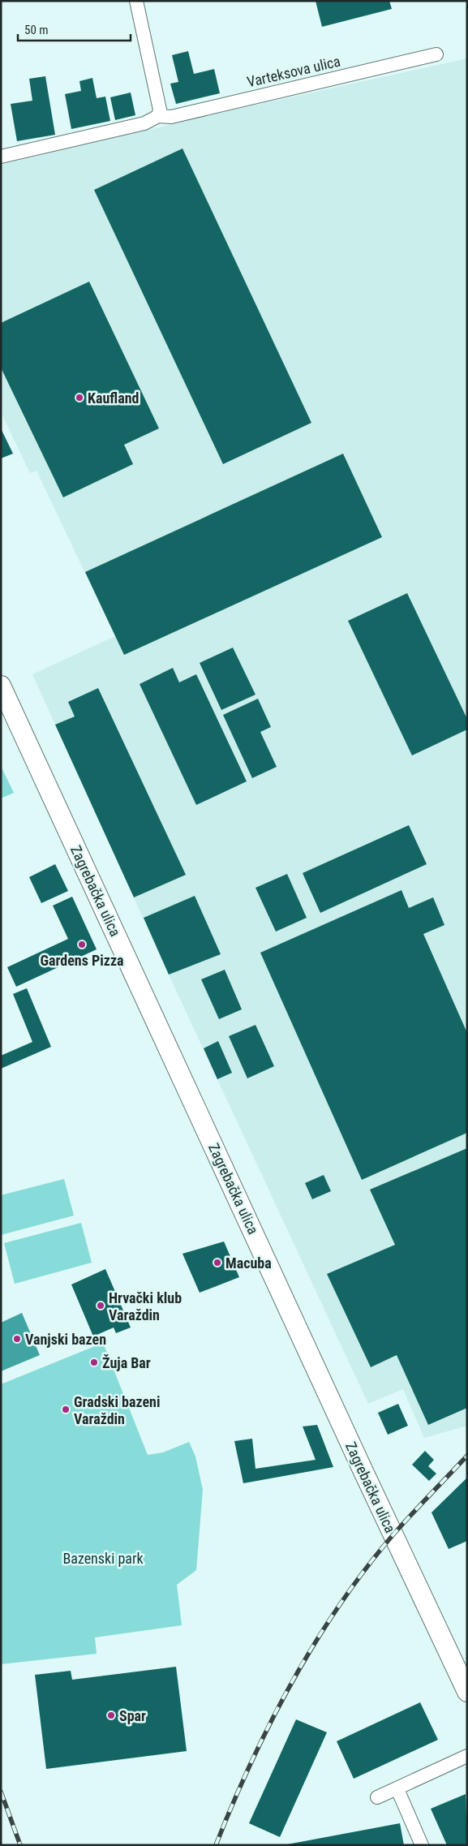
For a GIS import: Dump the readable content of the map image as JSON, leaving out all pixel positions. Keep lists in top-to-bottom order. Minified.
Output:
{"streets":{"main road":["Zagrebačka ulica"],"street":["Varteksova ulica"]},"parks":["Bazenski park"],"places":["Kaufland","Gardens Pizza","Macuba","Hrvački klub Varaždin","Vanjski bazen","Žuja Bar","Gradski bazeni Varaždin","Spar"],"scale_bar":"50 m"}
